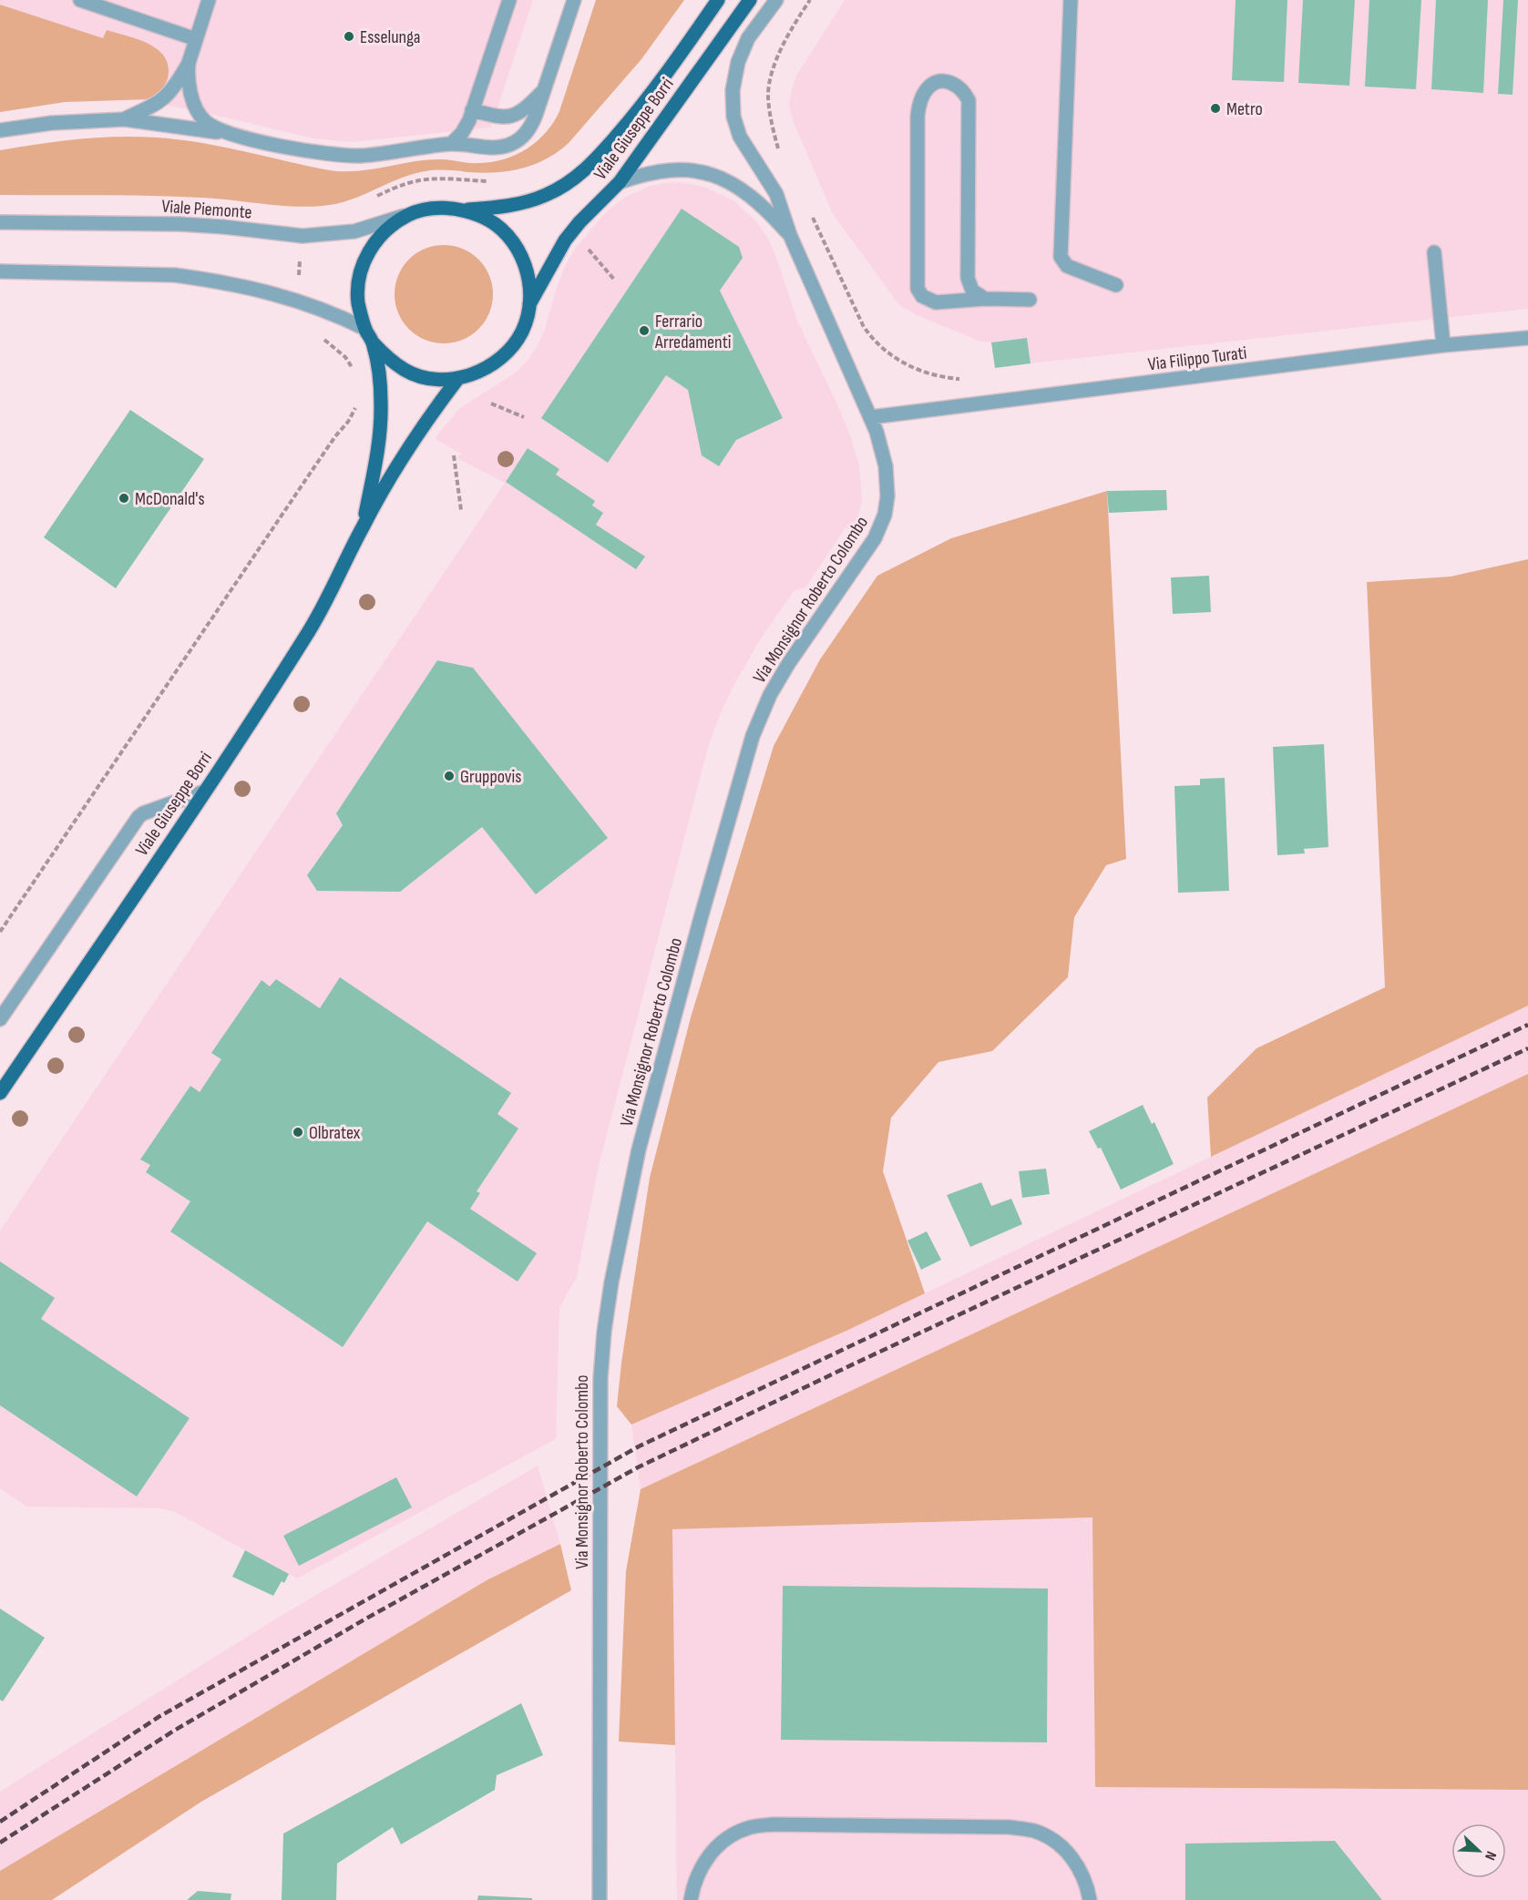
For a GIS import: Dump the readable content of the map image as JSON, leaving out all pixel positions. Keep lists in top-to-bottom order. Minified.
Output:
{"streets":{"main road":["Viale Giuseppe Borri"],"street":["Viale Piemonte","Via Filippo Turati","Via Monsignor Roberto Colombo"]},"crossings":[["Viale Giuseppe Borri","Viale Piemonte"],["Viale Giuseppe Borri","Via Monsignor Roberto Colombo"],["Via Filippo Turati","Via Monsignor Roberto Colombo"]],"places":["Esselunga","Metro","Ferrario Arredamenti","McDonald's","Gruppovis","Olbratex"],"north":"bottom right"}
